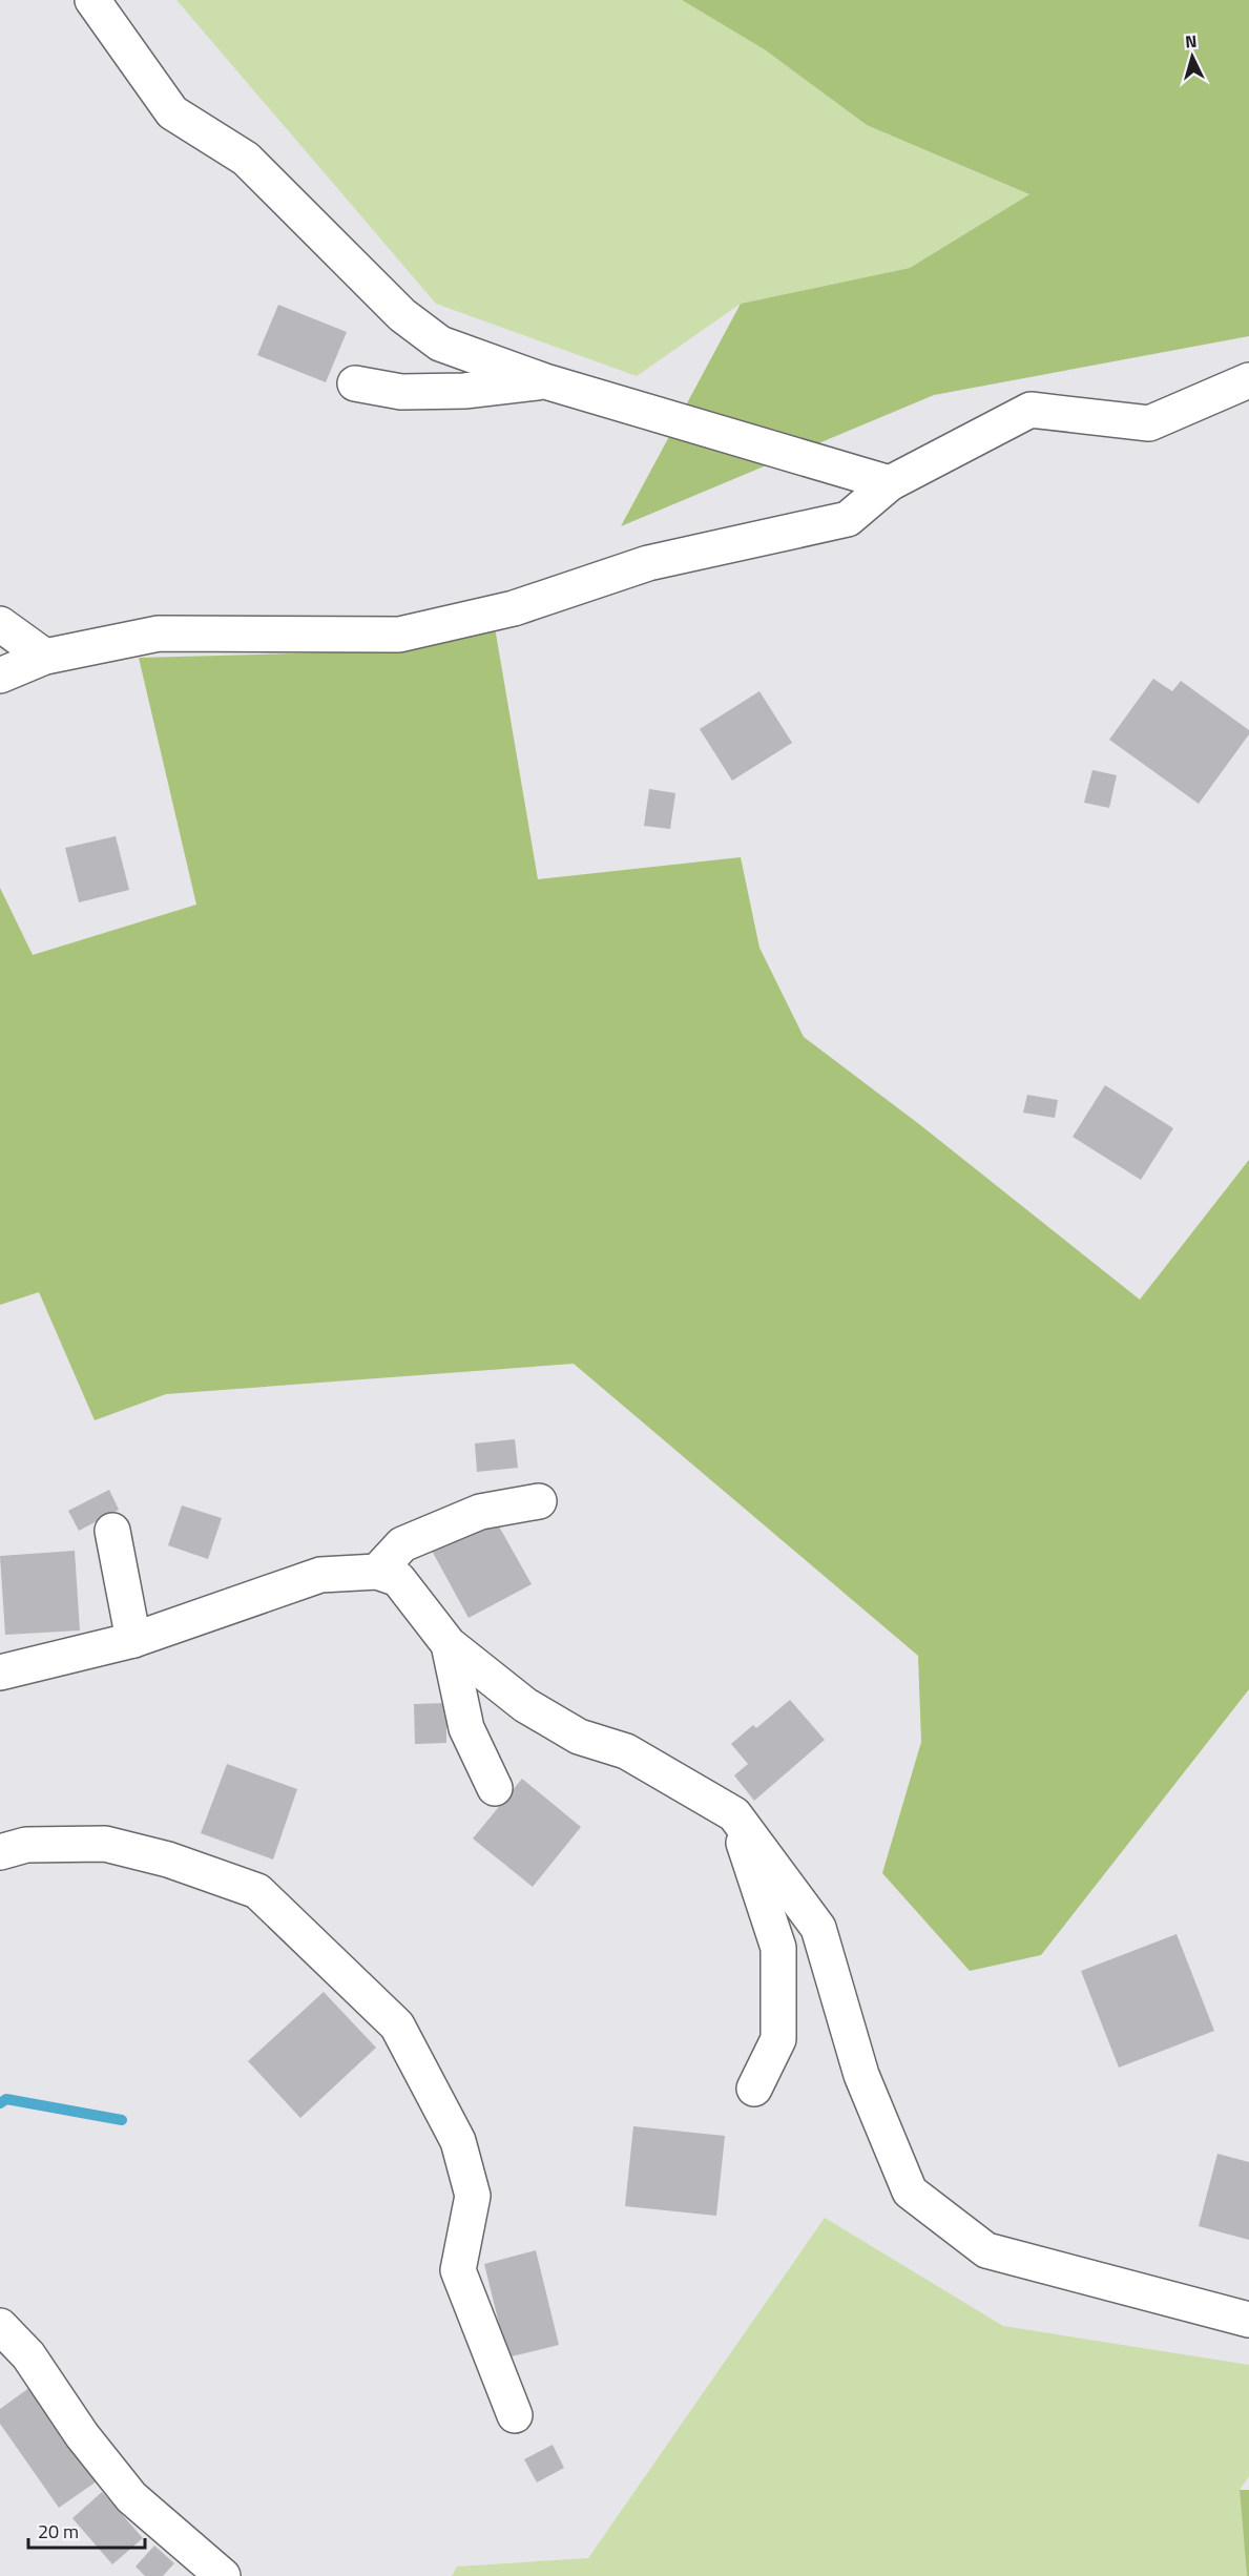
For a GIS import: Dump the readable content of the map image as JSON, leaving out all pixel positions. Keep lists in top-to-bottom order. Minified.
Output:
{"scale_bar":"20 m","north":"top"}
